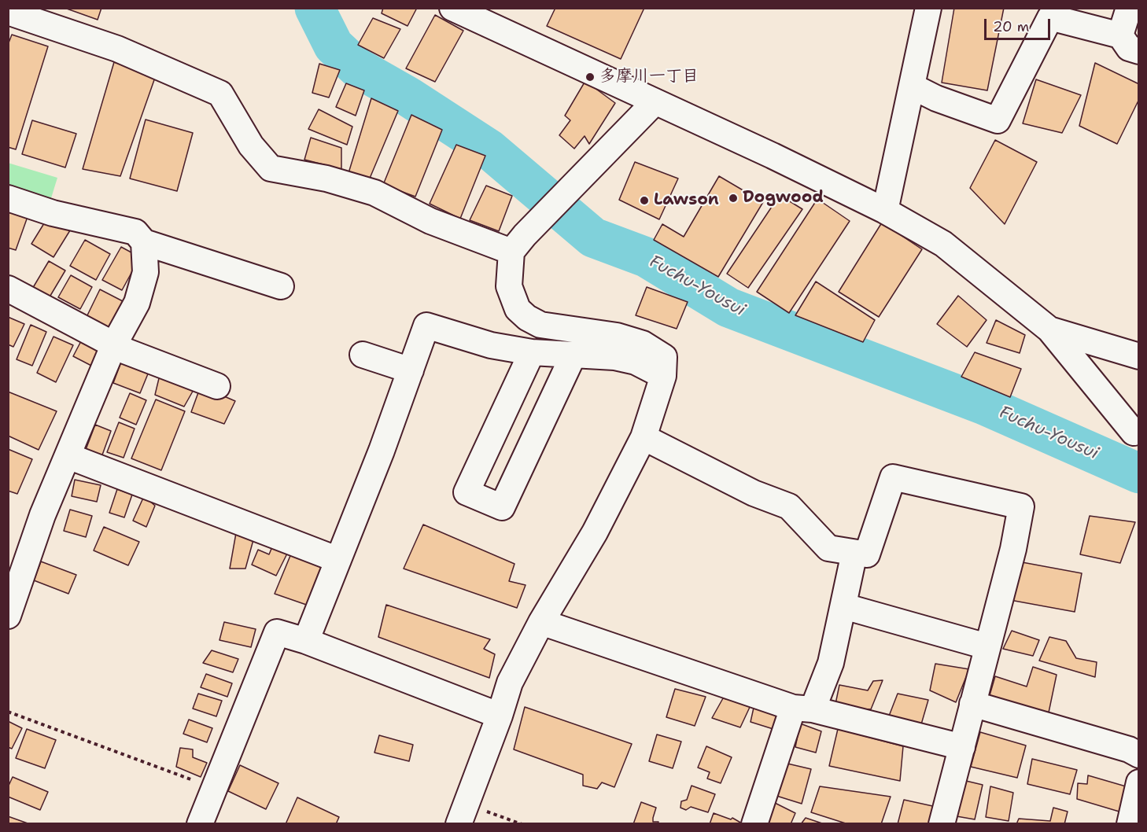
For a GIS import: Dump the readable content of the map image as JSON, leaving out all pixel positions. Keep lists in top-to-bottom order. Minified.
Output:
{"water":["Fuchu-Yousui"],"places":["多摩川一丁目","Dogwood","Lawson"],"scale_bar":"20 m"}
